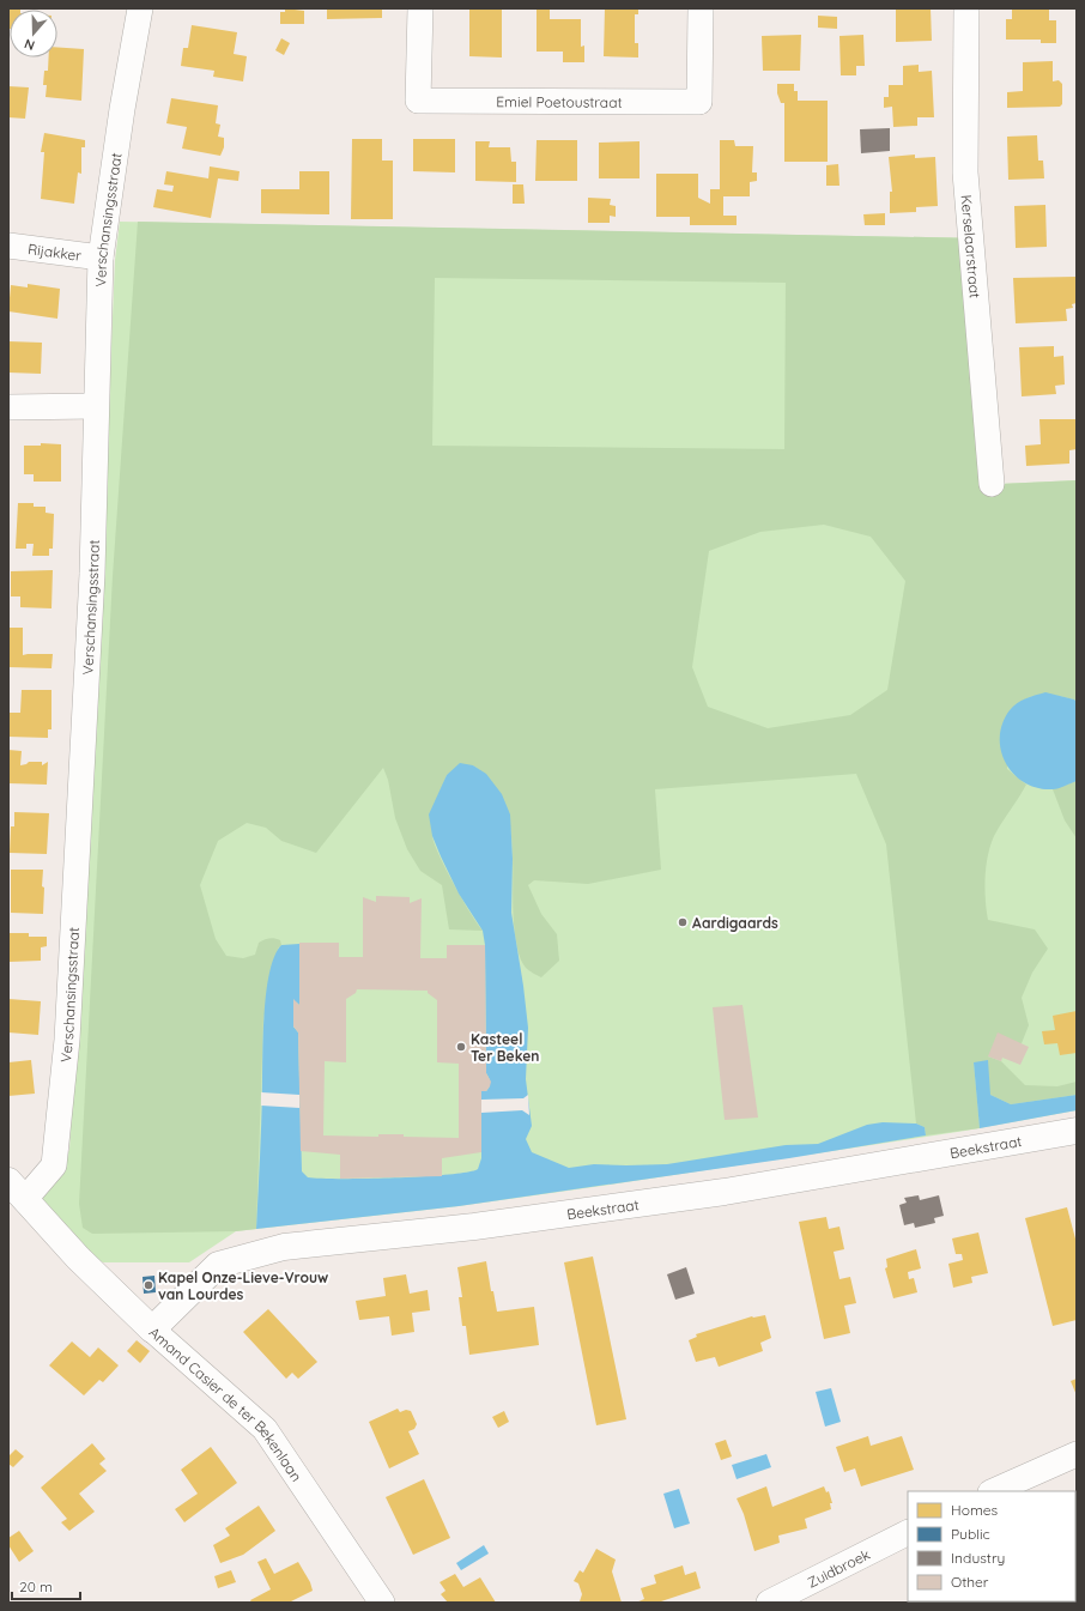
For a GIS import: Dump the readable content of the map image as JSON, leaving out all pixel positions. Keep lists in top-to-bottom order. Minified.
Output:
{"streets":{"street":["Emiel Poetoustraat","Verschansingsstraat","Kerselaarstraat","Rijakker","Beekstraat","Amand Casier de ter Bekenlaan","Zuidbroek"]},"crossings":[["Verschansingsstraat","Rijakker"],["Verschansingsstraat","Amand Casier de ter Bekenlaan"],["Beekstraat","Amand Casier de ter Bekenlaan"]],"places":["Aardigaards","Kasteel Ter Beken","Kapel Onze-Lieve-Vrouw van Lourdes"],"legend":["Homes","Public","Industry","Other"],"scale_bar":"20 m","north":"bottom"}
